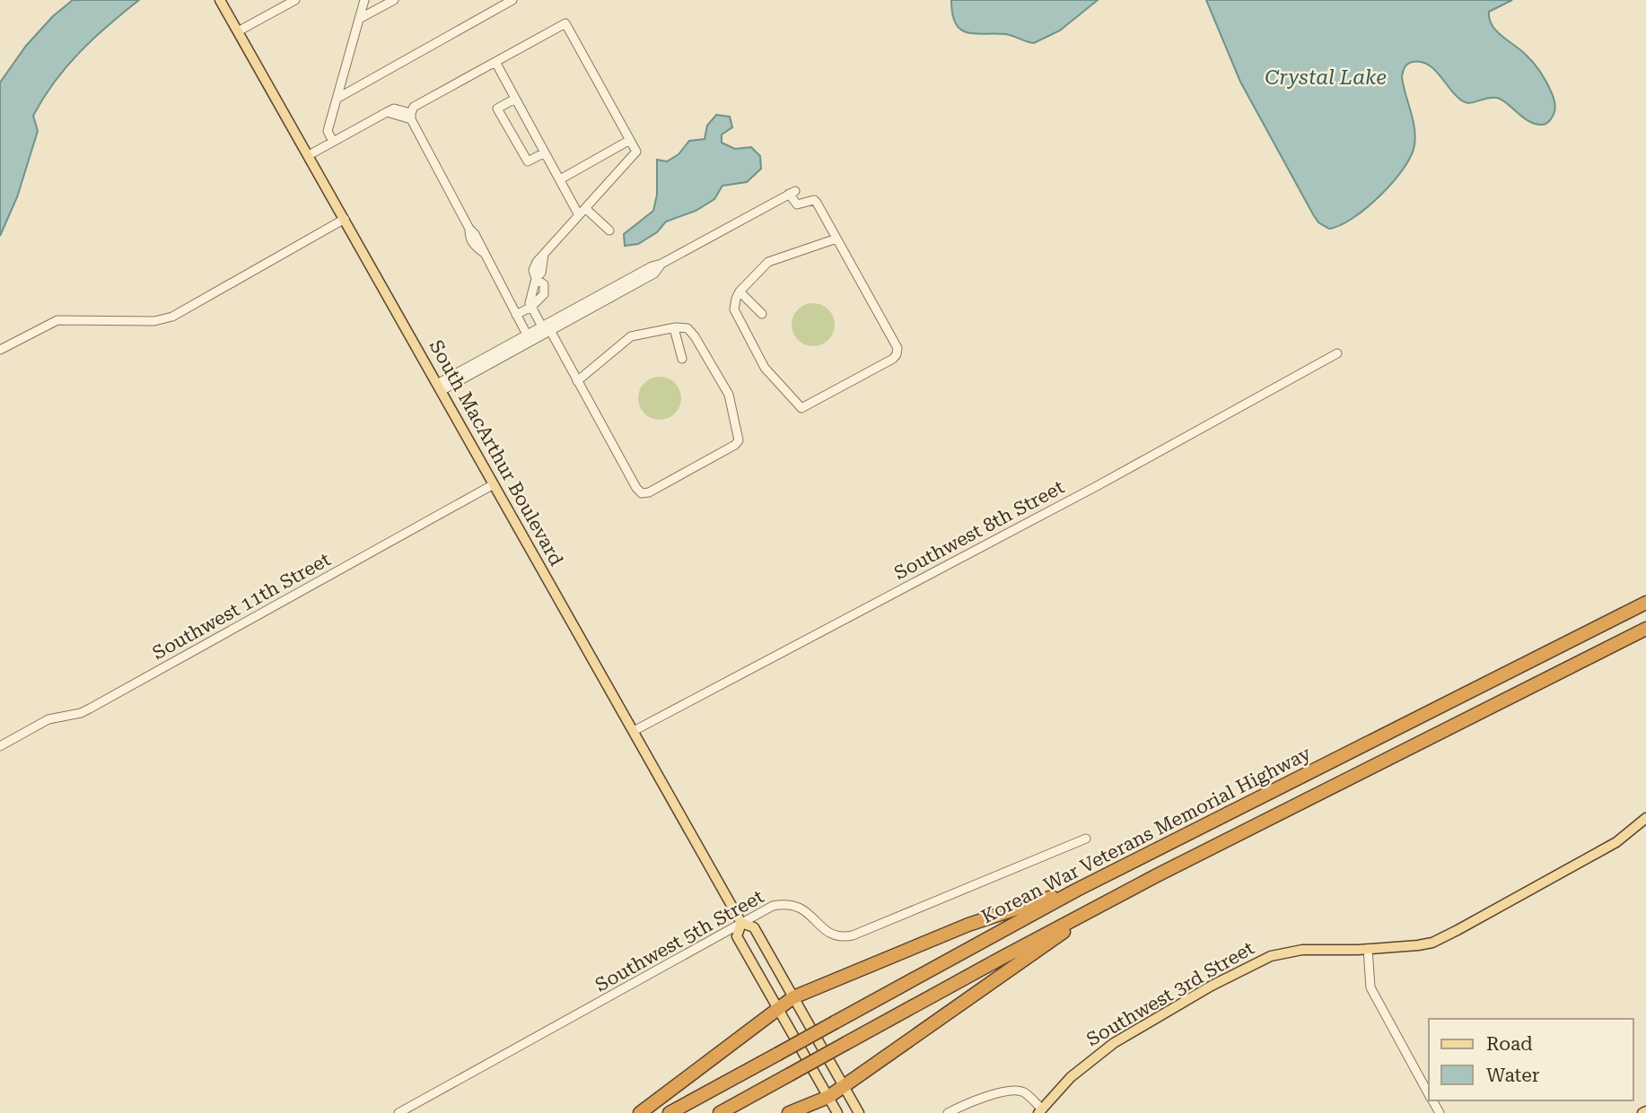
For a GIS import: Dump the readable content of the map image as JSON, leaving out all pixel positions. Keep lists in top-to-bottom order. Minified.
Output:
{"streets":{"highway":["Korean War Veterans Memorial Highway"],"main road":["South MacArthur Boulevard","Southwest 3rd Street"],"street":["Southwest 8th Street","Southwest 11th Street","Southwest 5th Street"]},"crossings":[["South MacArthur Boulevard","Southwest 8th Street"],["South MacArthur Boulevard","Southwest 11th Street"],["South MacArthur Boulevard","Southwest 5th Street"]],"water":["Crystal Lake"],"legend":["Road","Water"]}
